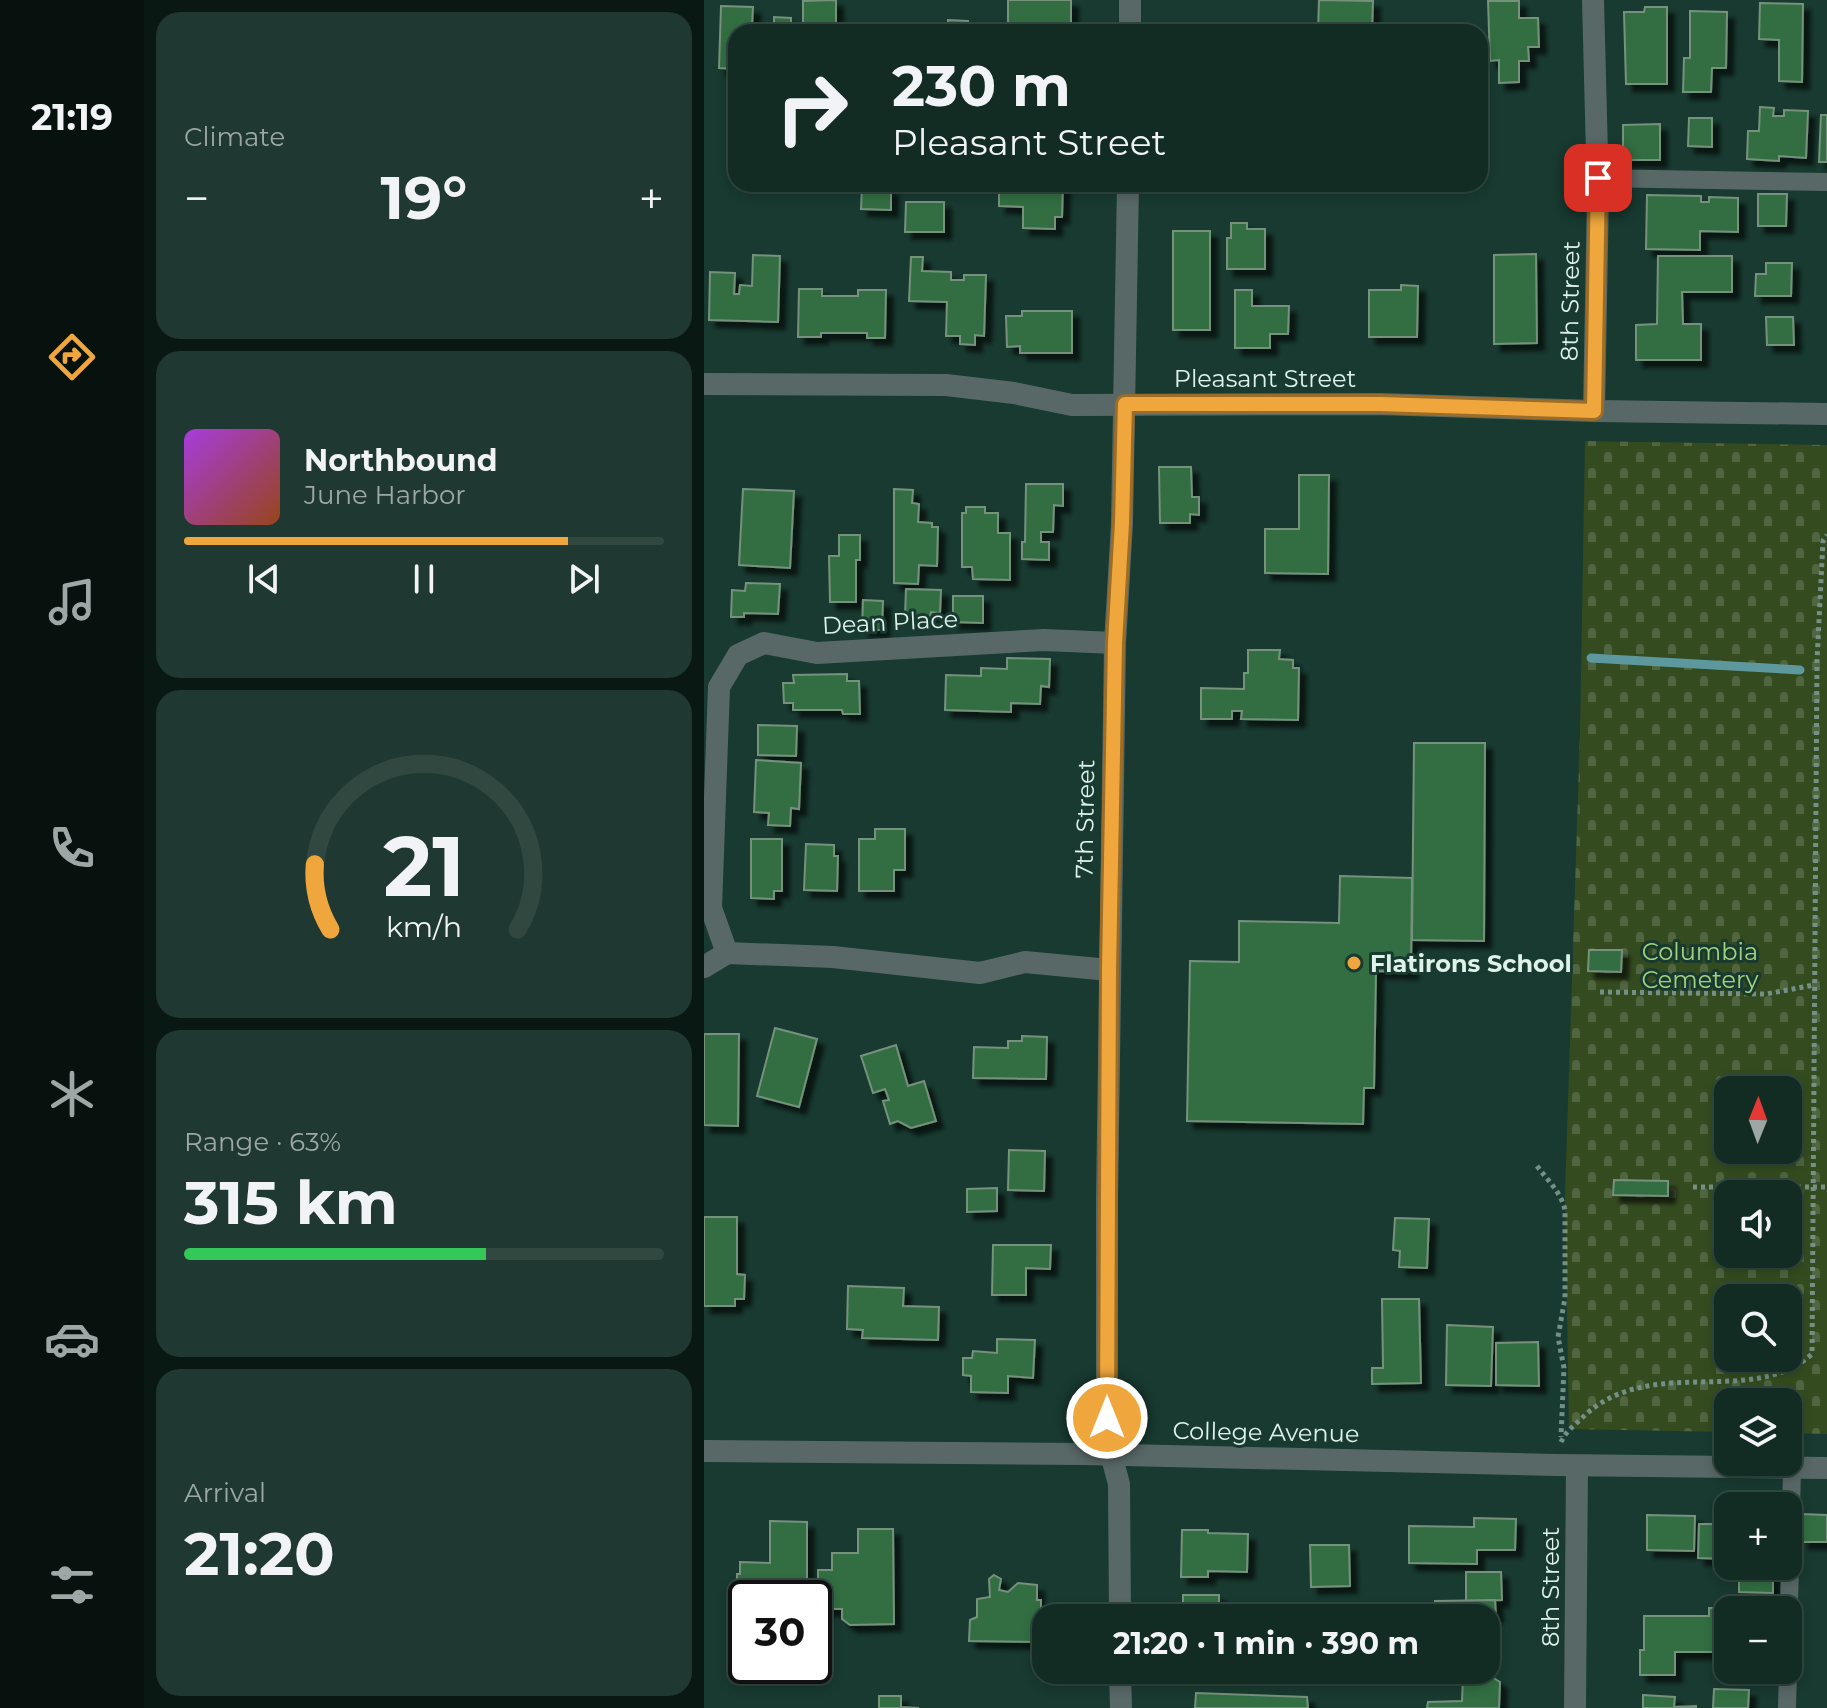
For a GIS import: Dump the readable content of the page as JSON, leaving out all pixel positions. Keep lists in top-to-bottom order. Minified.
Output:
{"streets":{"street":["8th Street","Pleasant Street","Dean Place","7th Street","College Avenue"]},"crossings":[["8th Street","Pleasant Street"],["8th Street","College Avenue"],["Pleasant Street","7th Street"],["Dean Place","7th Street"],["7th Street","College Avenue"]],"parks":["Columbia Cemetery"],"places":["Flatirons School"],"north":"top","page":{"tabs":"21:19","tile":["Climate",["Range · 63%","315 km"],["Arrival","21:20"]],"turn":["230 m","Pleasant Street"],"heat":["−","19°","+"],"song":["Northbound","June Harbor"],"map_buttons":["+","−"],"limit":"30","trip":"21:20 · 1 min · 390 m","gauge":["21","km/h"]}}
